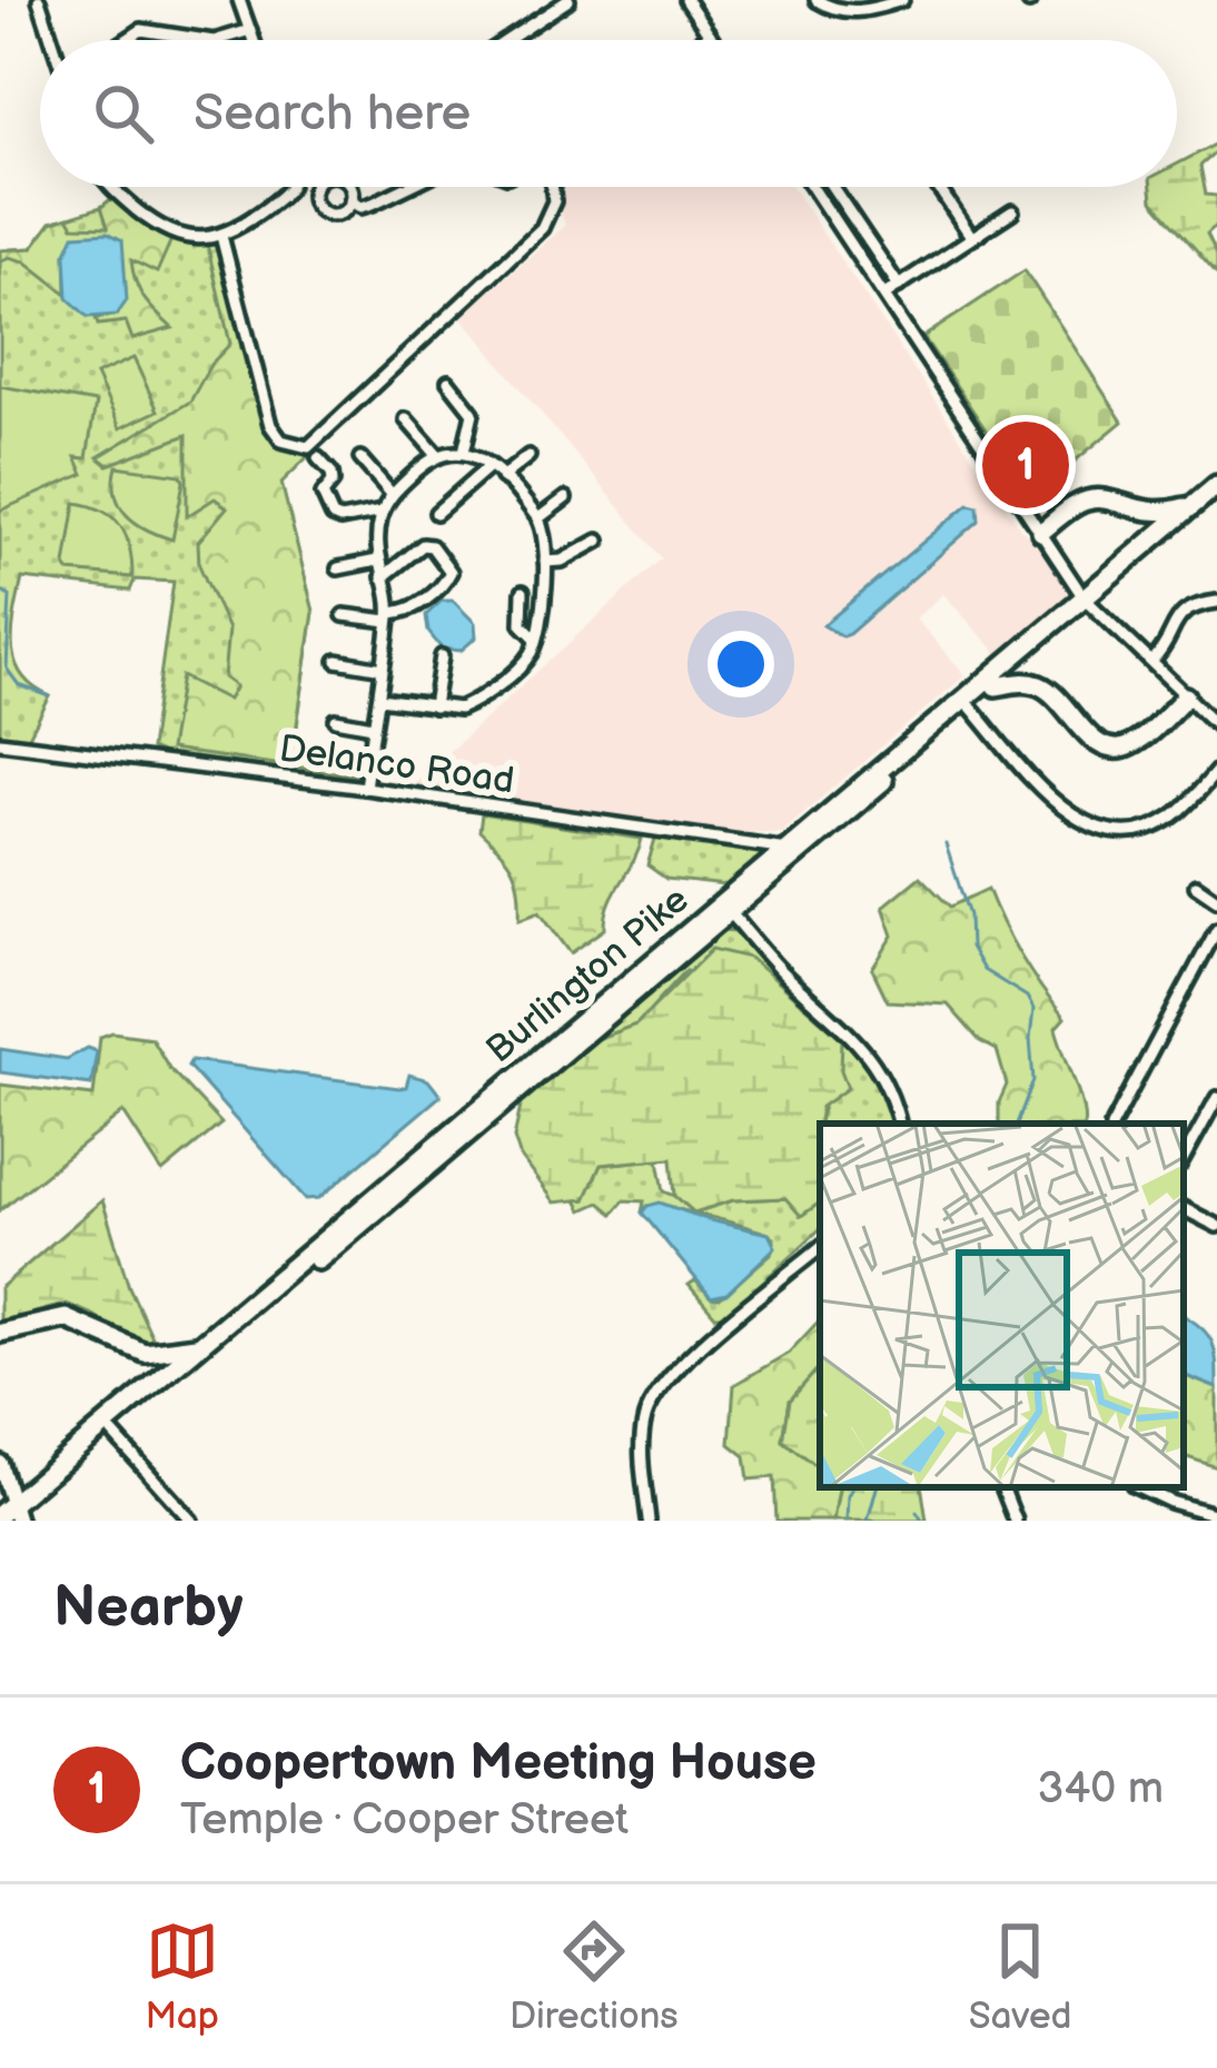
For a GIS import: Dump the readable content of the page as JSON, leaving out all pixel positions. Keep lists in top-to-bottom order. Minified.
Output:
{"streets":{"highway":["Burlington Pike"],"street":["Delanco Road"]},"crossings":[["Delanco Road","Burlington Pike"]],"page":{"search":"Search here","pins":"1","heading":"Nearby","list":[{"mark":"1","name":"Coopertown Meeting House","note":"Temple · Cooper Street","value":"340 m"}],"nav":["Map","Directions","Saved"]}}
